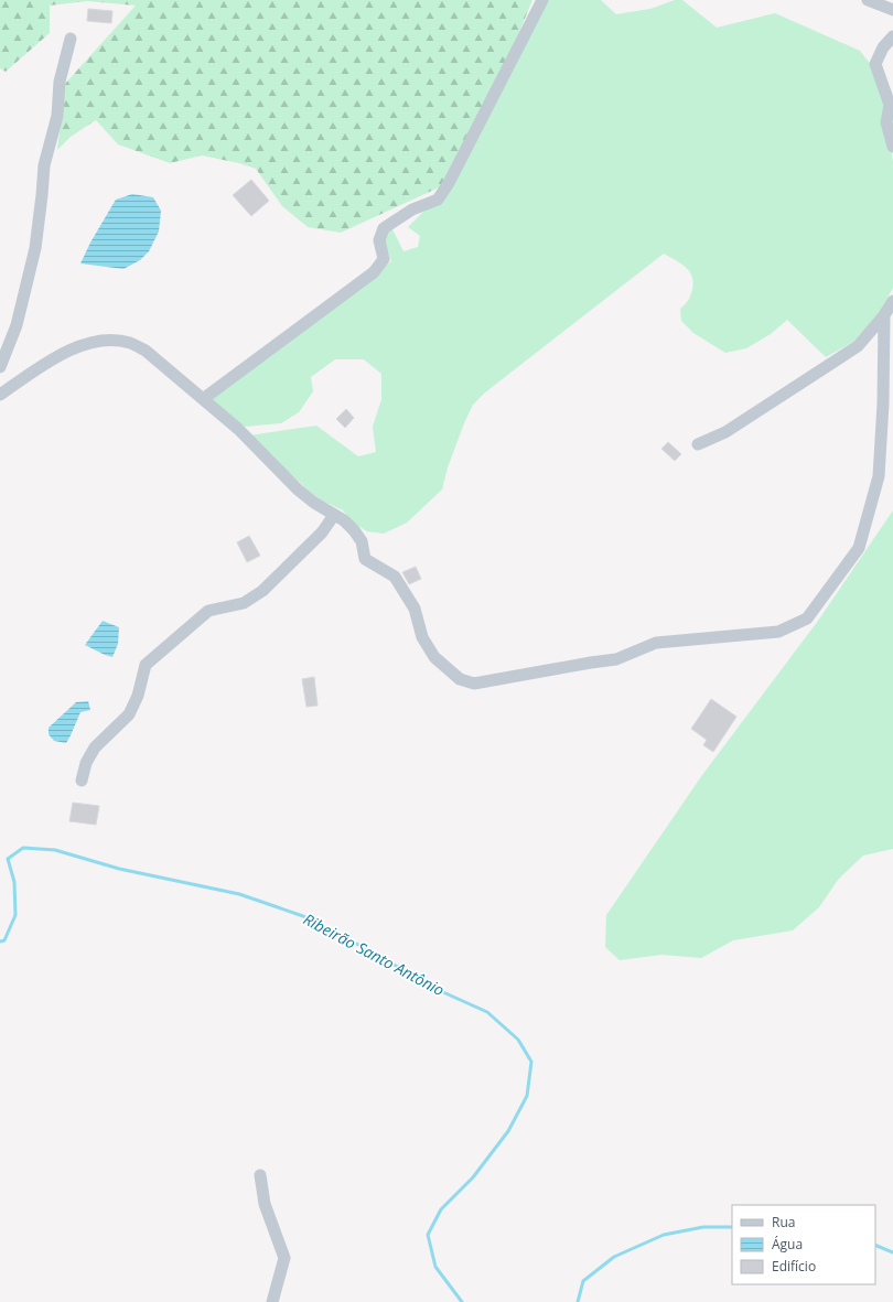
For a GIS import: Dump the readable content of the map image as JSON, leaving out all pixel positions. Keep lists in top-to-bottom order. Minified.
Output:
{"water":["Ribeirão Santo Antônio"],"legend":["Rua","Água","Edifício"]}
